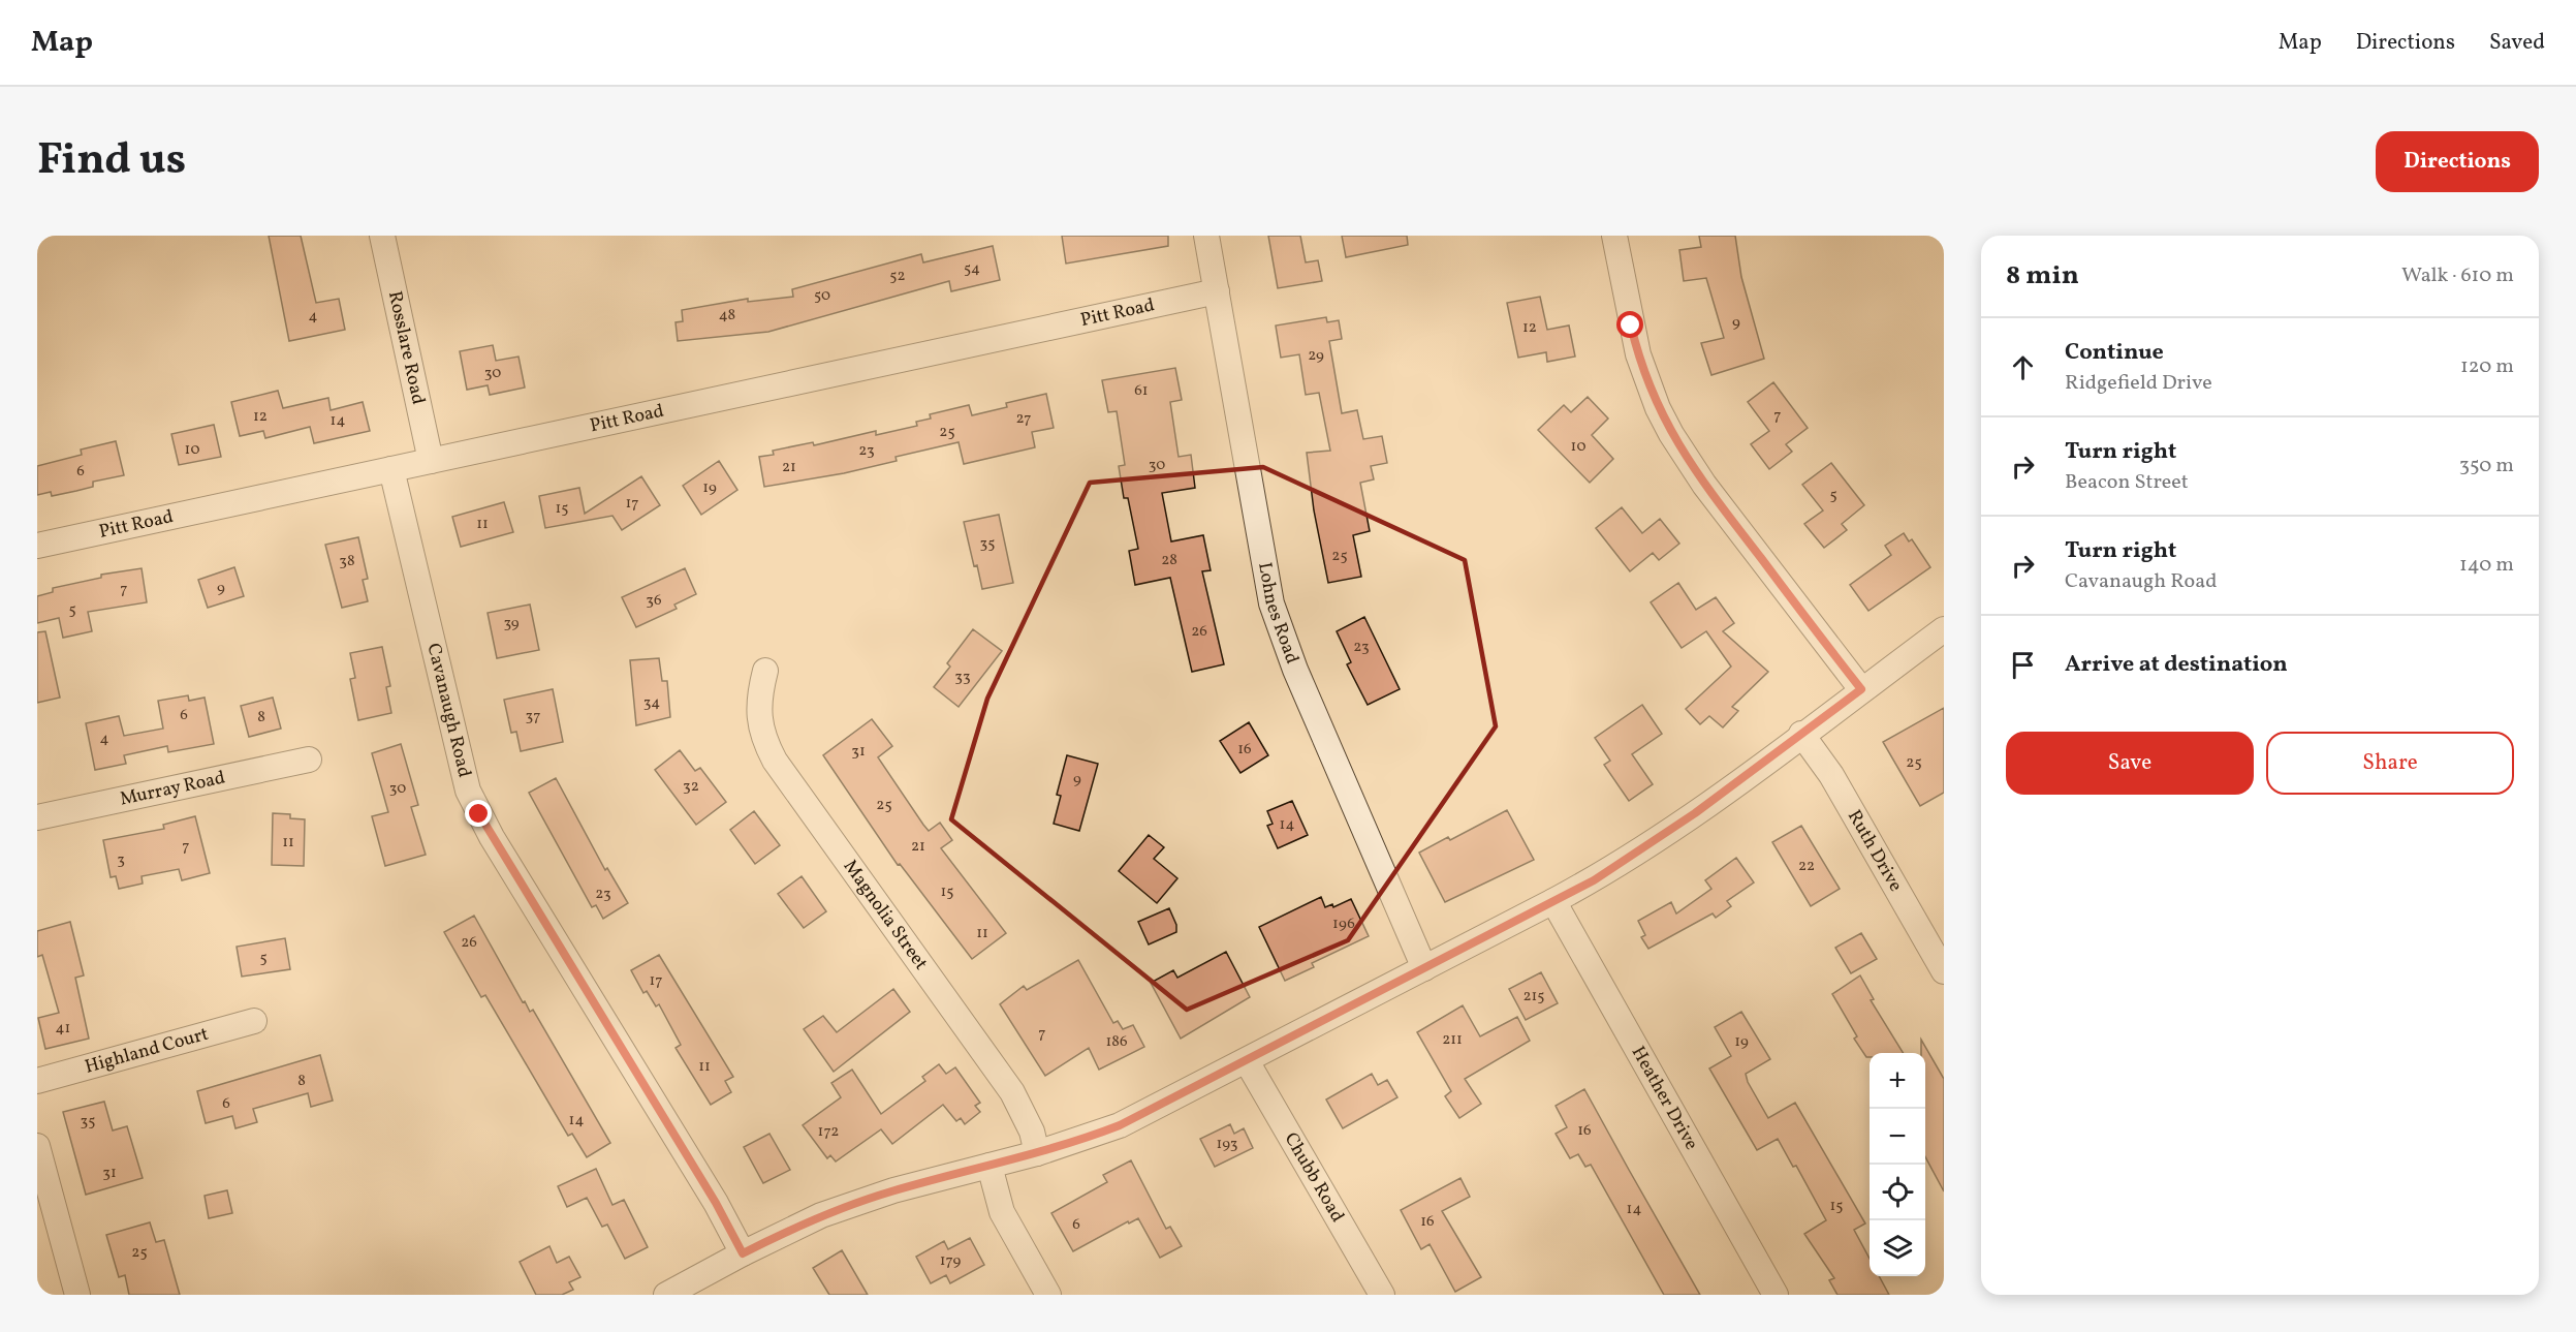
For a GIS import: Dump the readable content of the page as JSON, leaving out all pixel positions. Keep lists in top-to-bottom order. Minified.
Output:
{"streets":{"street":["Pitt Road","Rosslare Road","Lohnes Road","Cavanaugh Road","Murray Road","Ruth Drive","Magnolia Street","Highland Court","Heather Drive","Chubb Road"]},"crossings":[["Pitt Road","Rosslare Road"],["Pitt Road","Lohnes Road"],["Pitt Road","Cavanaugh Road"]],"house_numbers":["54","52","50","48","4","9","12","29","30","61","7","12","27","14","25","10","10","23","30","21","6","19","5","17","15","11","35","25","28","38","9","7","36","5","39","26","23","33","34","6","37","8","4","16","31","25","9","32","30","25","14","11","7","21","3","22","15","23","196","11","26","5","17","215","41","7","211","186","19","11","8","6","14","35","16","172","193","31","15","14","16","6","25","179"],"page":{"header":"Map","nav":["Map","Directions","Saved"],"title":"Find us","buttons":["Directions",["Save","Share"]],"heading":["8 min","Walk · 610 m"],"list":[["Continue","Ridgefield Drive","120 m"],["Turn right","Beacon Street","350 m"],["Turn right","Cavanaugh Road","140 m"],"Arrive at destination"],"map_buttons":["+","−"]}}
